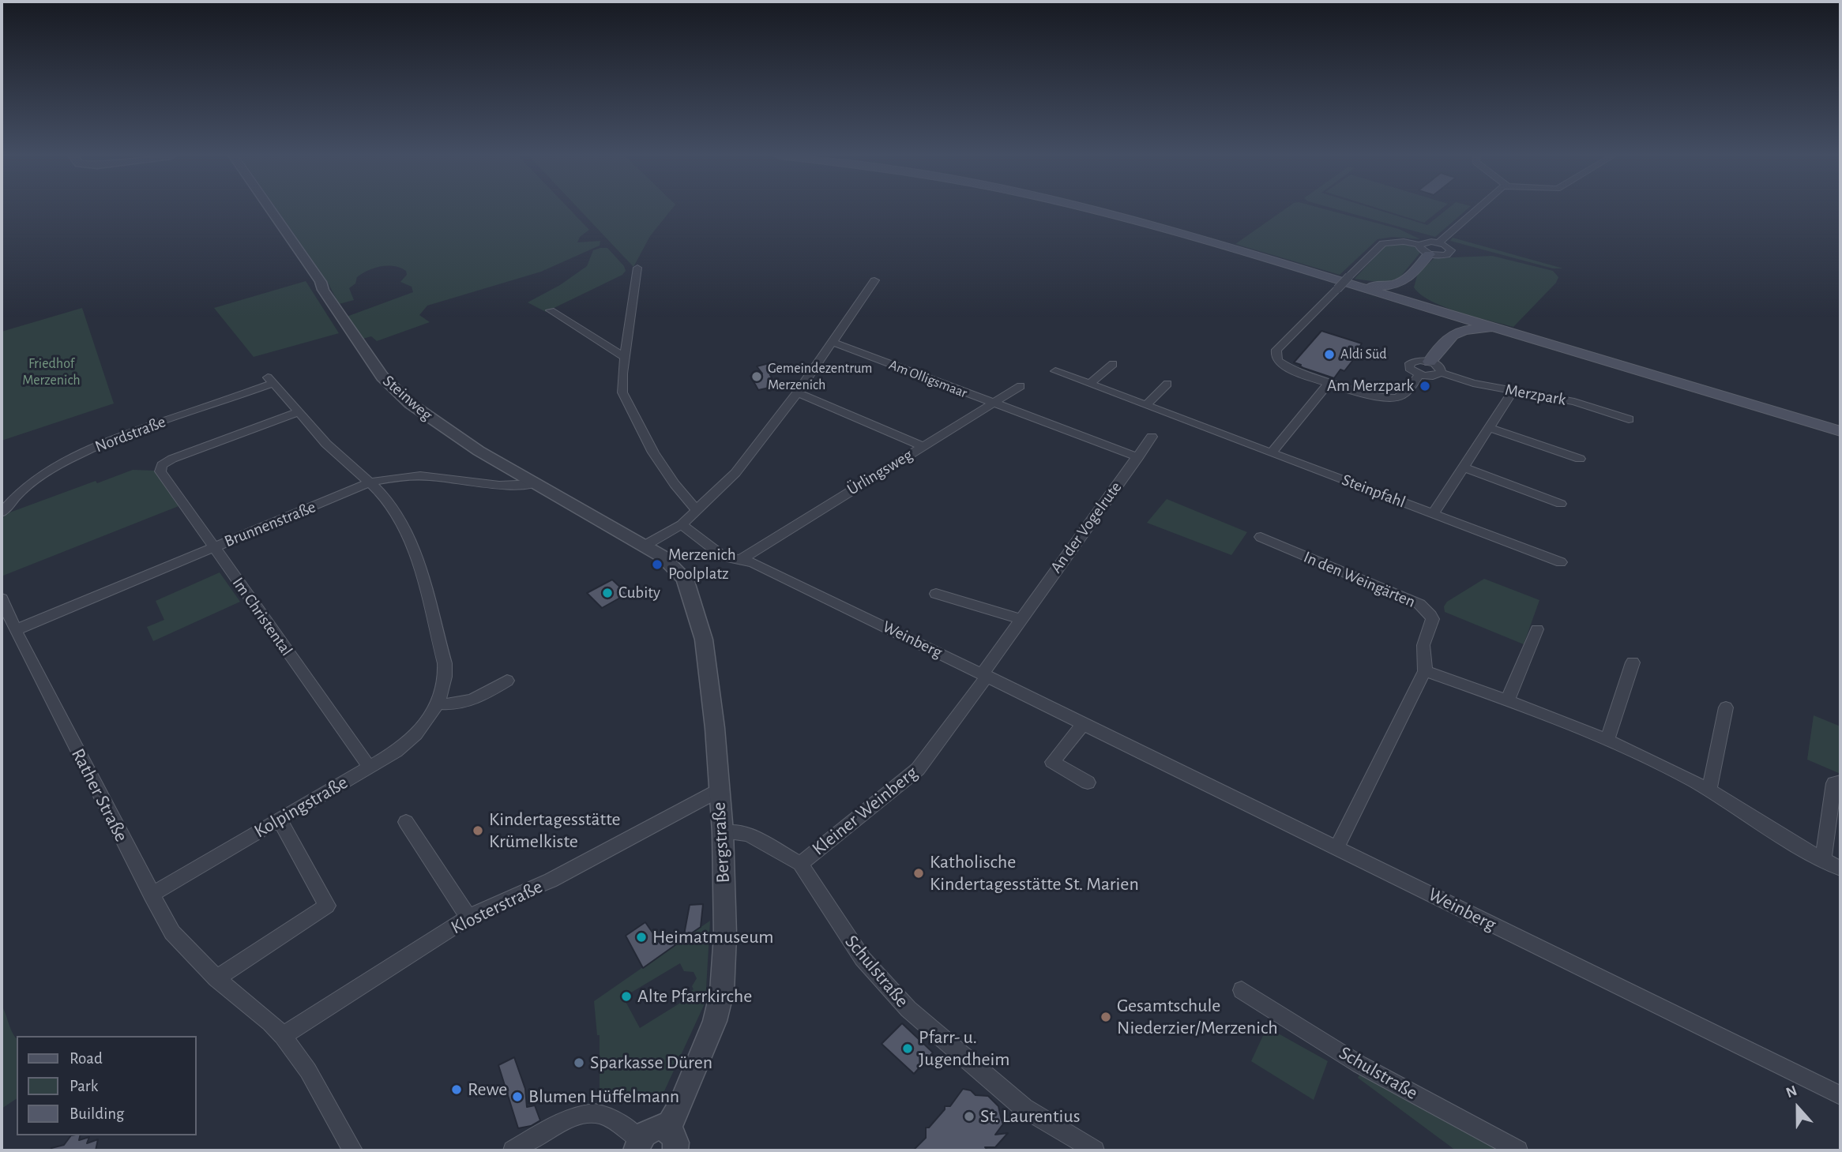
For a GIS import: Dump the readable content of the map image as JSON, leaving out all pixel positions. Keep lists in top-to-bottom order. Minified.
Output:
{"streets":{"street":["Am Olligsmaar","Merzpark","Steinweg","Nordstraße","Ürlingsweg","Steinpfahl","Brunnenstraße","An der Vogelrute","In den Weingärten","Im Christental","Weinberg","Rather Straße","Kolpingstraße","Kleiner Weinberg","Bergstraße","Klosterstraße","Schulstraße"]},"crossings":[["Am Olligsmaar","Ürlingsweg"],["Am Olligsmaar","An der Vogelrute"],["Steinweg","Brunnenstraße"],["Steinweg","Bergstraße"],["Nordstraße","Kolpingstraße"],["Ürlingsweg","Weinberg"],["Brunnenstraße","Im Christental"],["Brunnenstraße","Rather Straße"],["Brunnenstraße","Kolpingstraße"],["An der Vogelrute","Weinberg"],["An der Vogelrute","Kleiner Weinberg"],["In den Weingärten","Weinberg"],["Im Christental","Kolpingstraße"],["Weinberg","Kleiner Weinberg"],["Rather Straße","Kolpingstraße"],["Rather Straße","Klosterstraße"],["Kleiner Weinberg","Schulstraße"],["Bergstraße","Klosterstraße"],["Bergstraße","Schulstraße"]],"parks":["Friedhof Merzenich"],"places":["Aldi Süd","Gemeindezentrum Merzenich","Am Merzpark","Merzenich Poolplatz","Cubity","Kindertagesstätte Krümelkiste","Katholische Kindertagesstätte St. Marien","Heimatmuseum","Alte Pfarrkirche","Gesamtschule Niederzier/Merzenich","Pfarr- u. Jugendheim","Sparkasse Düren","Rewe","Blumen Hüffelmann","St. Laurentius"],"legend":["Road","Park","Building"],"north":"top"}
